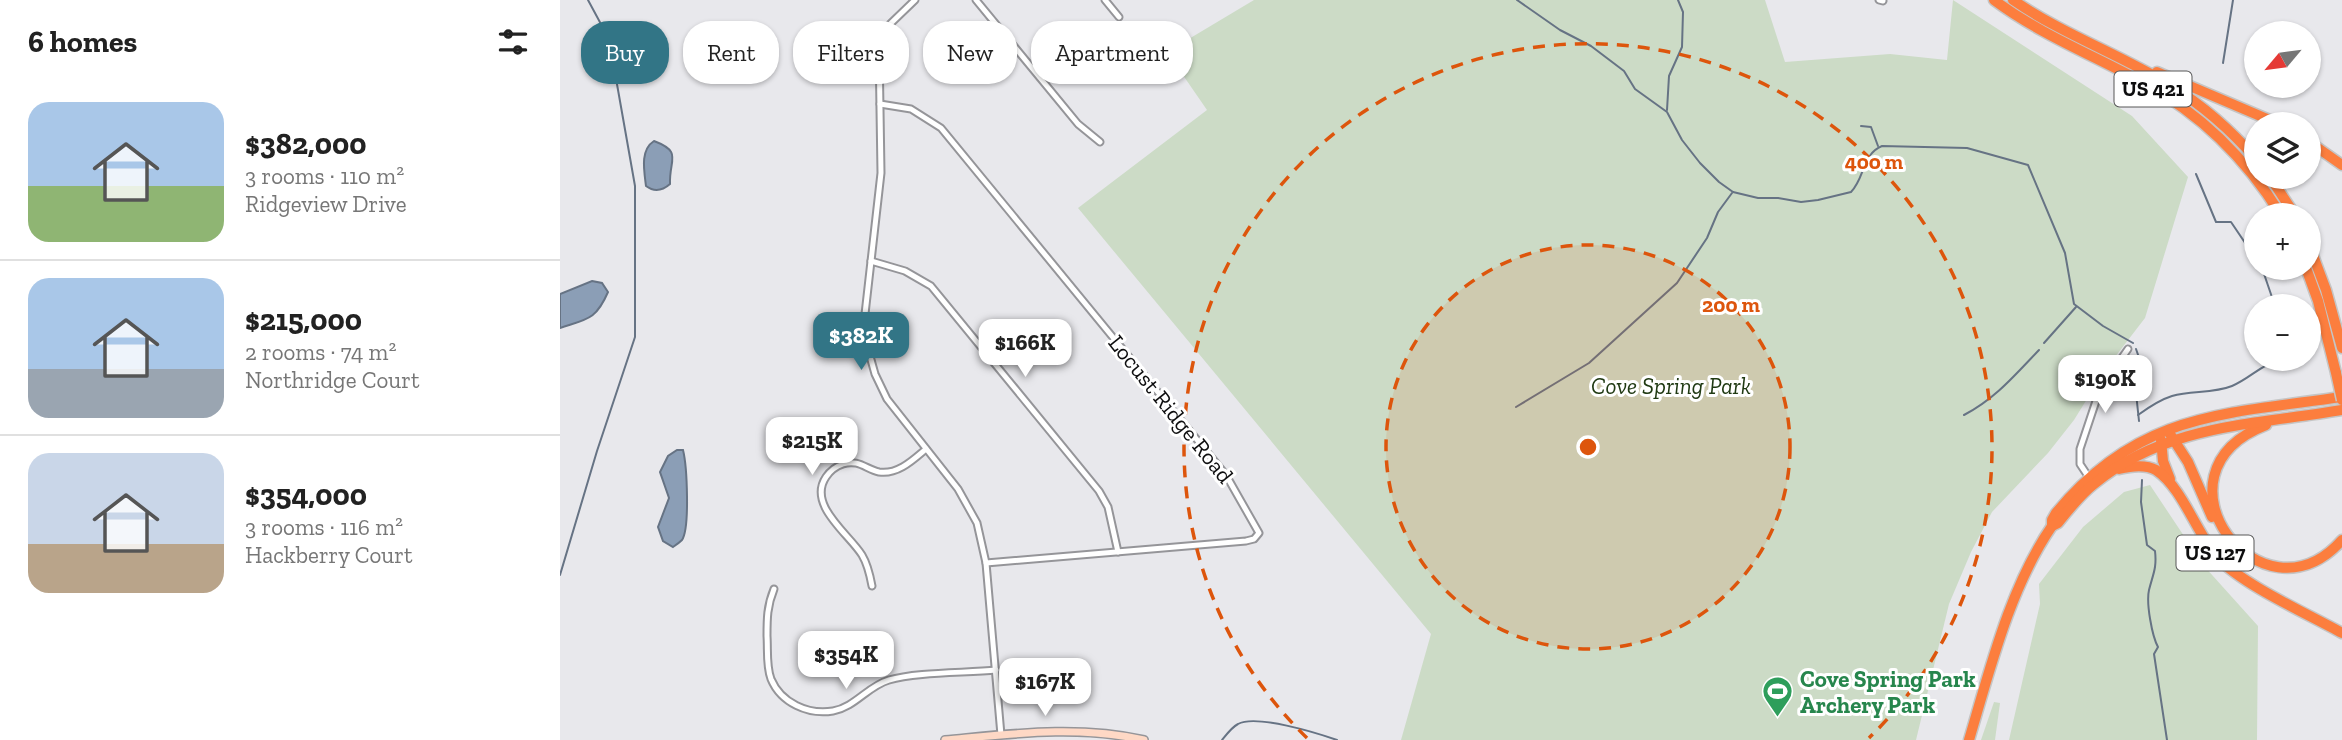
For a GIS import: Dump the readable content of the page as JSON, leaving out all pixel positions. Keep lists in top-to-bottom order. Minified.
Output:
{"streets":{"highway":["US 421","US 127"],"street":["Locust Ridge Road"]},"parks":["Cove Spring Park"],"places":{"sports":["Cove Spring Park Archery Park"]},"north":"bottom left","page":{"heading":"6 homes","map_buttons":["+","−"],"chip":["Buy","Rent","Filters","New","Apartment"],"list":[{"name":"$382,000","note":"3 rooms · 110 m² · Ridgeview Drive"},{"name":"$215,000","note":"2 rooms · 74 m² · Northridge Court"},{"name":"$354,000","note":"3 rooms · 116 m² · Hackberry Court"}],"price":["$382K","$166K","$190K","$215K","$354K","$167K"]},"rings":["400 m","200 m"]}
